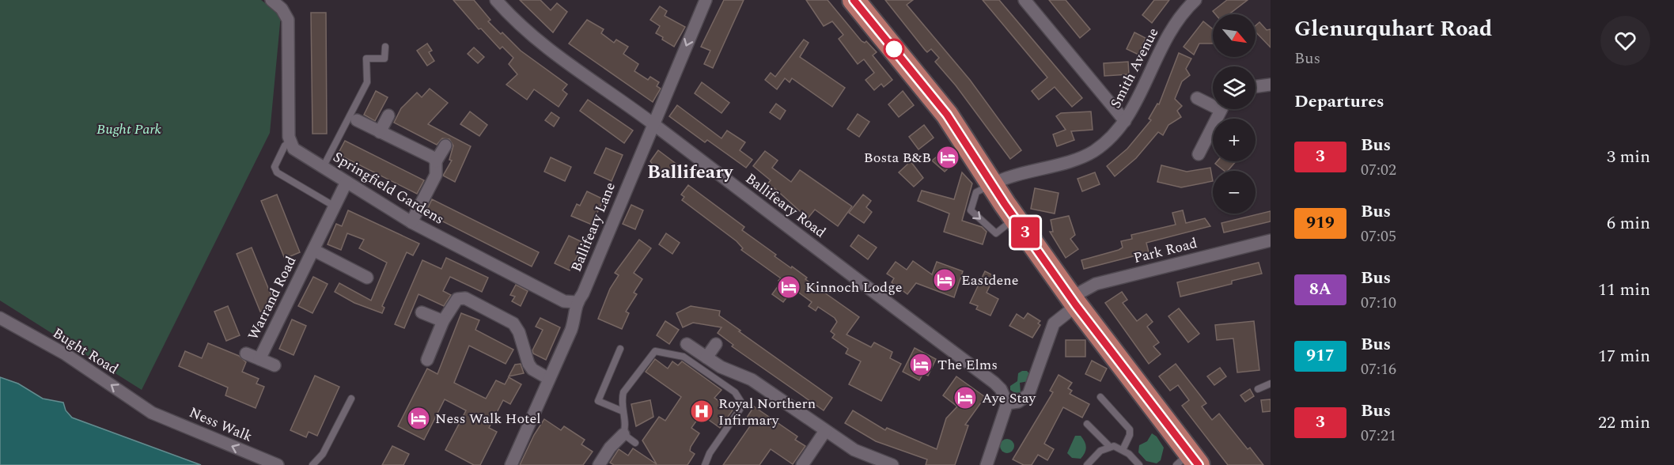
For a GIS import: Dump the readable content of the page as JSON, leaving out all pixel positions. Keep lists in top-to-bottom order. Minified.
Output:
{"streets":{"street":["Smith Avenue","Springfield Gardens","Ballifeary Road","Ballifeary Lane","Park Road","Warrand Road","Bught Road","Ness Walk"]},"crossings":[["Springfield Gardens","Ballifeary Lane"],["Springfield Gardens","Warrand Road"],["Ballifeary Road","Ballifeary Lane"],["Ballifeary Road","Park Road"],["Bught Road","Ness Walk"]],"one_way":["Bught Road","Ness Walk"],"districts":["Ballifeary"],"parks":["Bught Park"],"places":{"hotel":["Bosta B&B","Eastdene","Kinnoch Lodge","The Elms","Aye Stay","Ness Walk Hotel"],"hospital":["Royal Northern Infirmary"]},"lines":["bus line 3"],"north":"bottom right","page":{"on_map":"3","heading":[["Glenurquhart Road","Bus"],"Departures"],"map_buttons":["+","−"],"list":[{"mark":"3","name":"Bus","note":"07:02","value":"3 min"},{"mark":"919","name":"Bus","note":"07:05","value":"6 min"},{"mark":"8A","name":"Bus","note":"07:10","value":"11 min"},{"mark":"917","name":"Bus","note":"07:16","value":"17 min"},{"mark":"3","name":"Bus","note":"07:21","value":"22 min"}]}}
